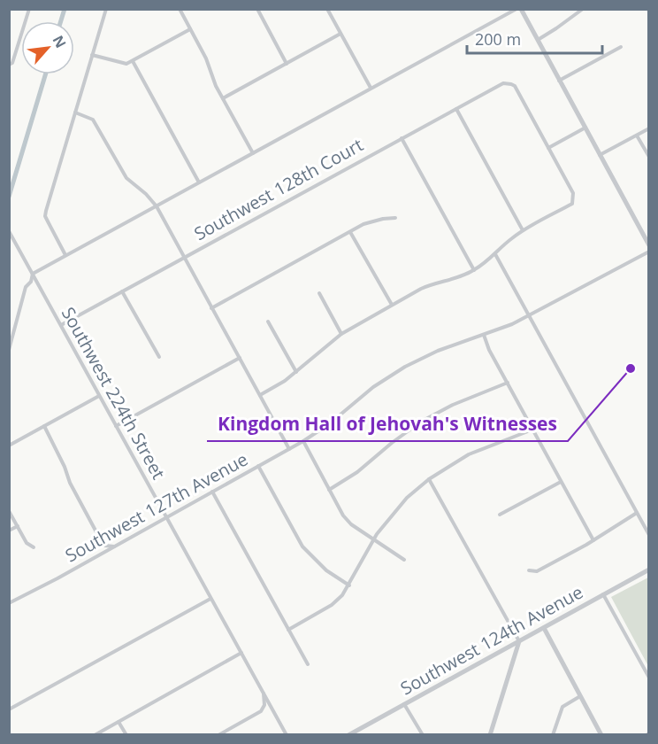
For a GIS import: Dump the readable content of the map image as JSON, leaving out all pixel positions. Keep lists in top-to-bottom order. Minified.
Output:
{"streets":{"street":["Southwest 128th Court","Southwest 224th Street","Southwest 127th Avenue","Southwest 124th Avenue"]},"crossings":[["Southwest 128th Court","Southwest 224th Street"],["Southwest 224th Street","Southwest 127th Avenue"]],"places":["Kingdom Hall of Jehovah's Witnesses"],"scale_bar":"200 m","north":"top right"}
